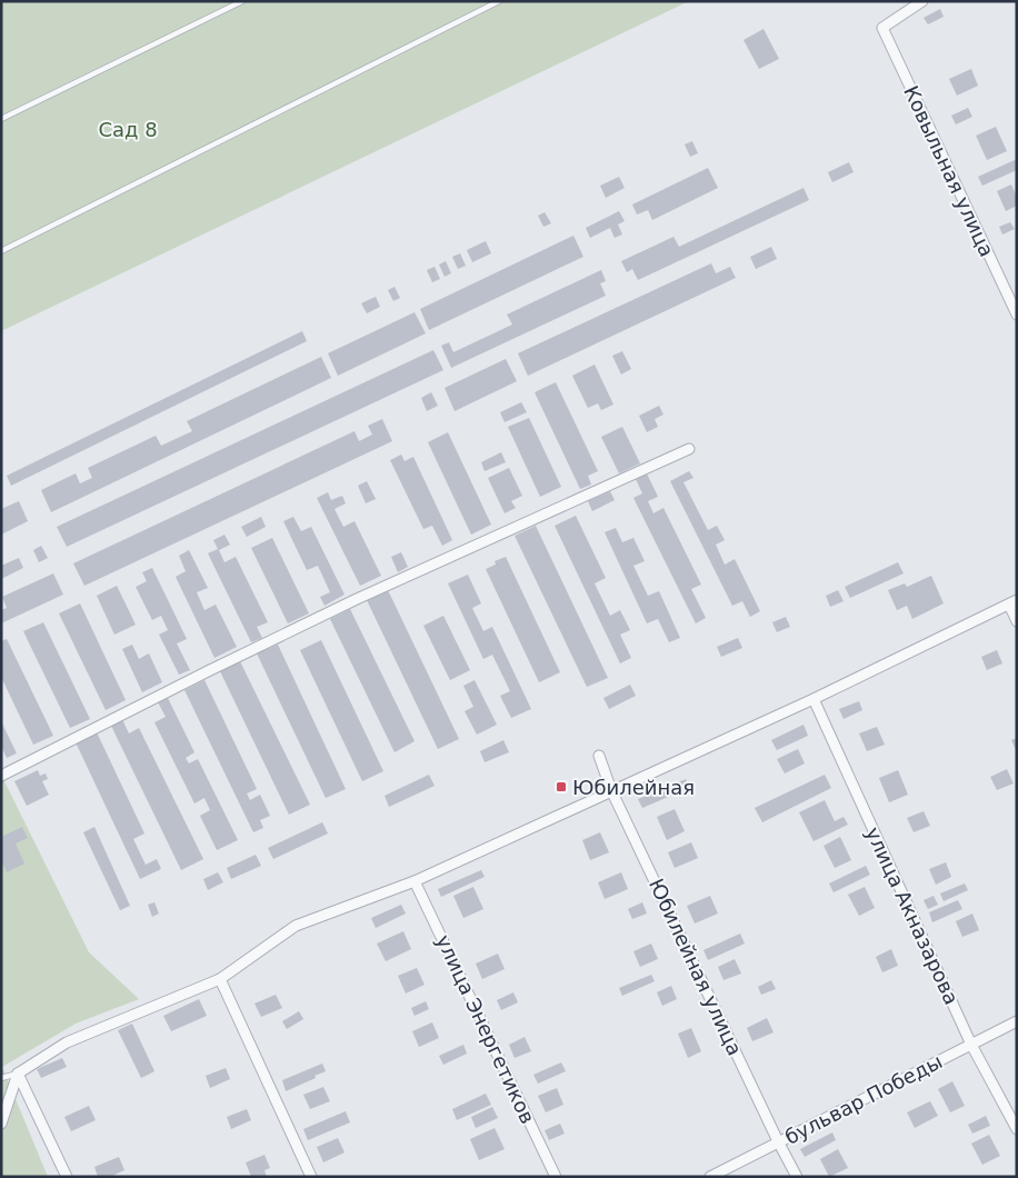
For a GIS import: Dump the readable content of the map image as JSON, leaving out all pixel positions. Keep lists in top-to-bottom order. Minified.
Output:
{"streets":{"street":["Ковыльная улица","улица Акназарова","Юбилейная улица","улица Энергетиков","бульвар Победы"]},"crossings":[["улица Акназарова","бульвар Победы"],["Юбилейная улица","бульвар Победы"]],"parks":["Сад 8"],"places":{"transit":["Юбилейная"]}}
